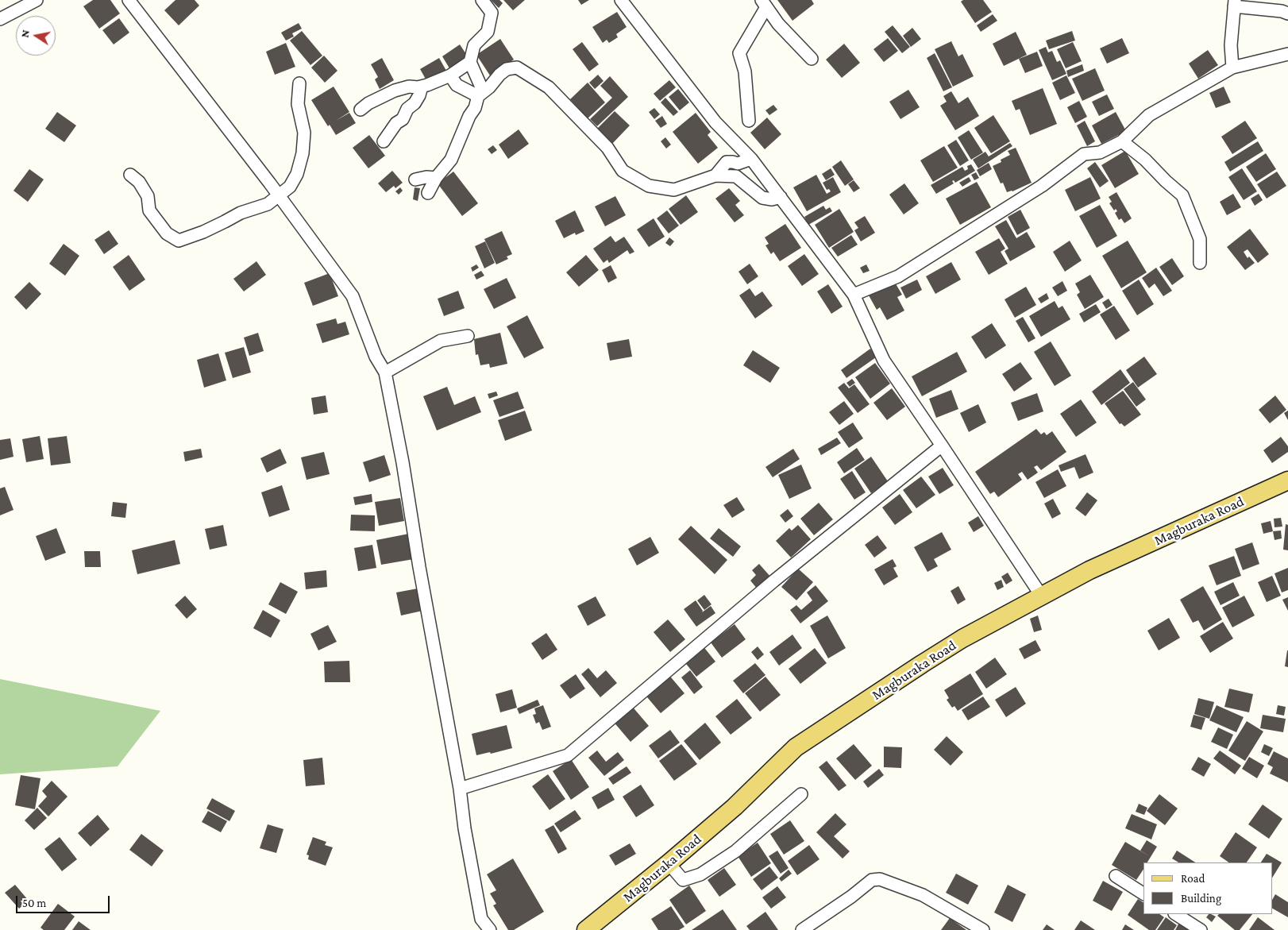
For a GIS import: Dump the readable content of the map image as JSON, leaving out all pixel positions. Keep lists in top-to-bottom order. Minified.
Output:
{"streets":{"main road":["Magburaka Road"]},"legend":["Road","Building"],"scale_bar":"50 m","north":"left"}
